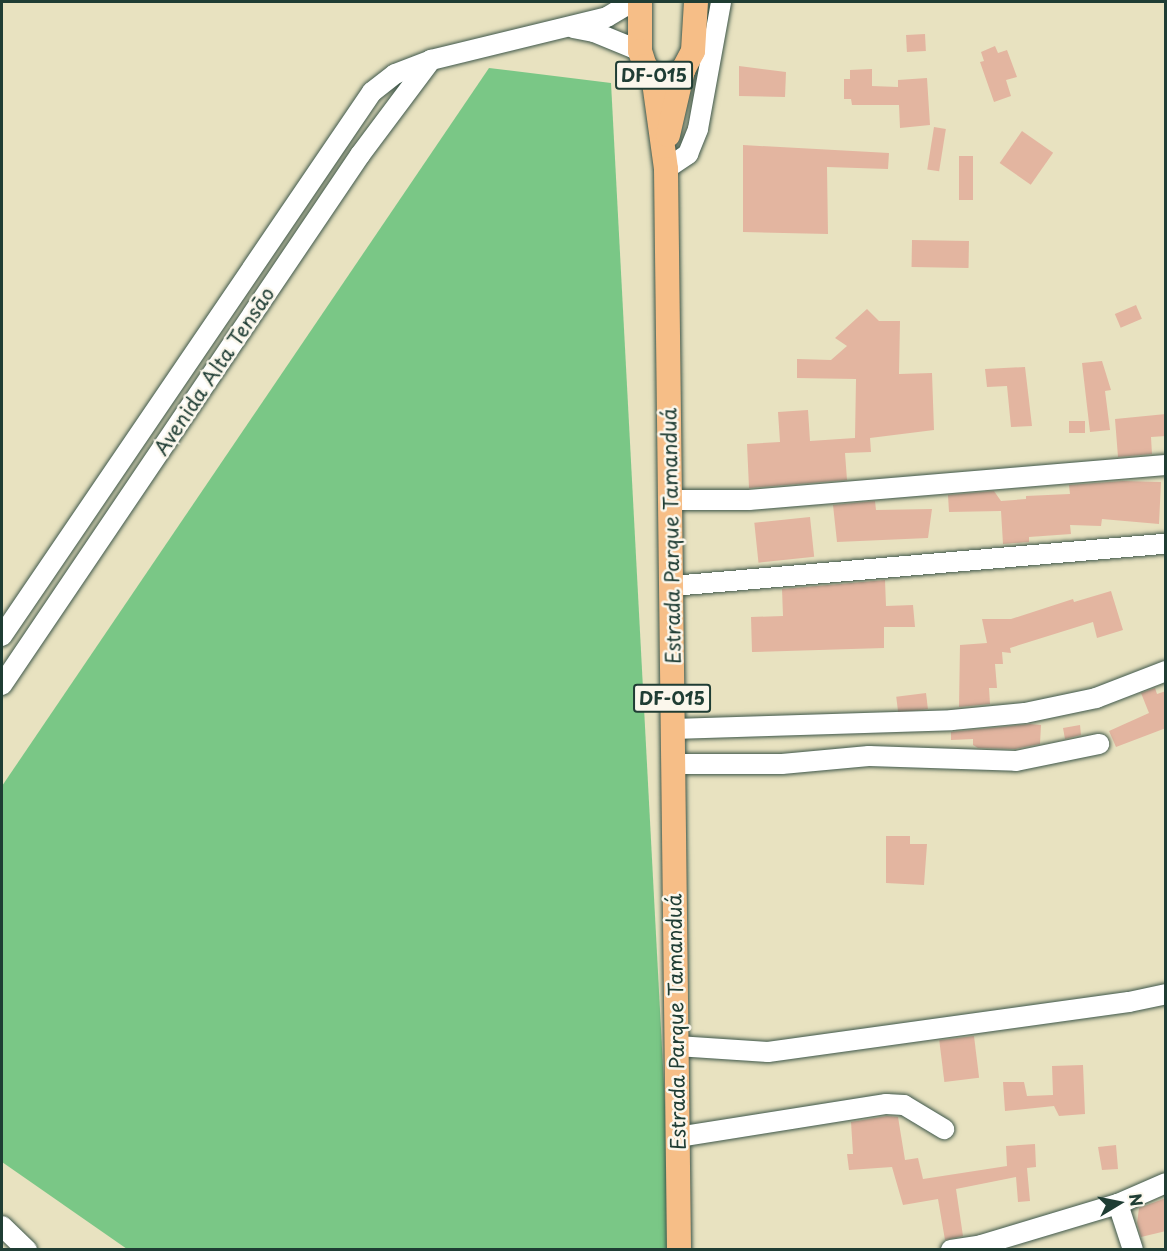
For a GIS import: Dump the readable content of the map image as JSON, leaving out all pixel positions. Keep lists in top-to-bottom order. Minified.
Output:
{"streets":{"main road":["DF-015","Estrada Parque Tamanduá"],"street":["Avenida Alta Tensāo"]},"crossings":[["DF-015","Avenida Alta Tensāo"],["DF-015","Estrada Parque Tamanduá"]],"north":"right"}
